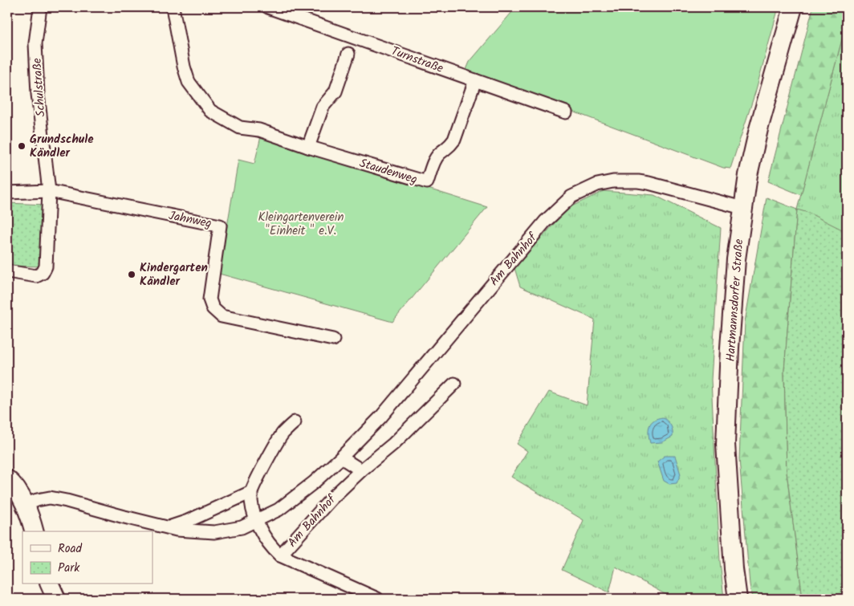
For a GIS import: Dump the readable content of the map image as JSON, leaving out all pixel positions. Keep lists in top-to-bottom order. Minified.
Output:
{"streets":{"main road":["Hartmannsdorfer Straße"],"street":["Turnstraße","Schulstraße","Staudenweg","Jahnweg","Am Bahnhof"]},"crossings":[["Turnstraße","Staudenweg"],["Schulstraße","Jahnweg"],["Am Bahnhof","Hartmannsdorfer Straße"]],"parks":["Kleingartenverein \"Einheit \" e.V."],"places":["Grundschule Kändler","Kindergarten Kändler"],"legend":["Road","Park"]}
